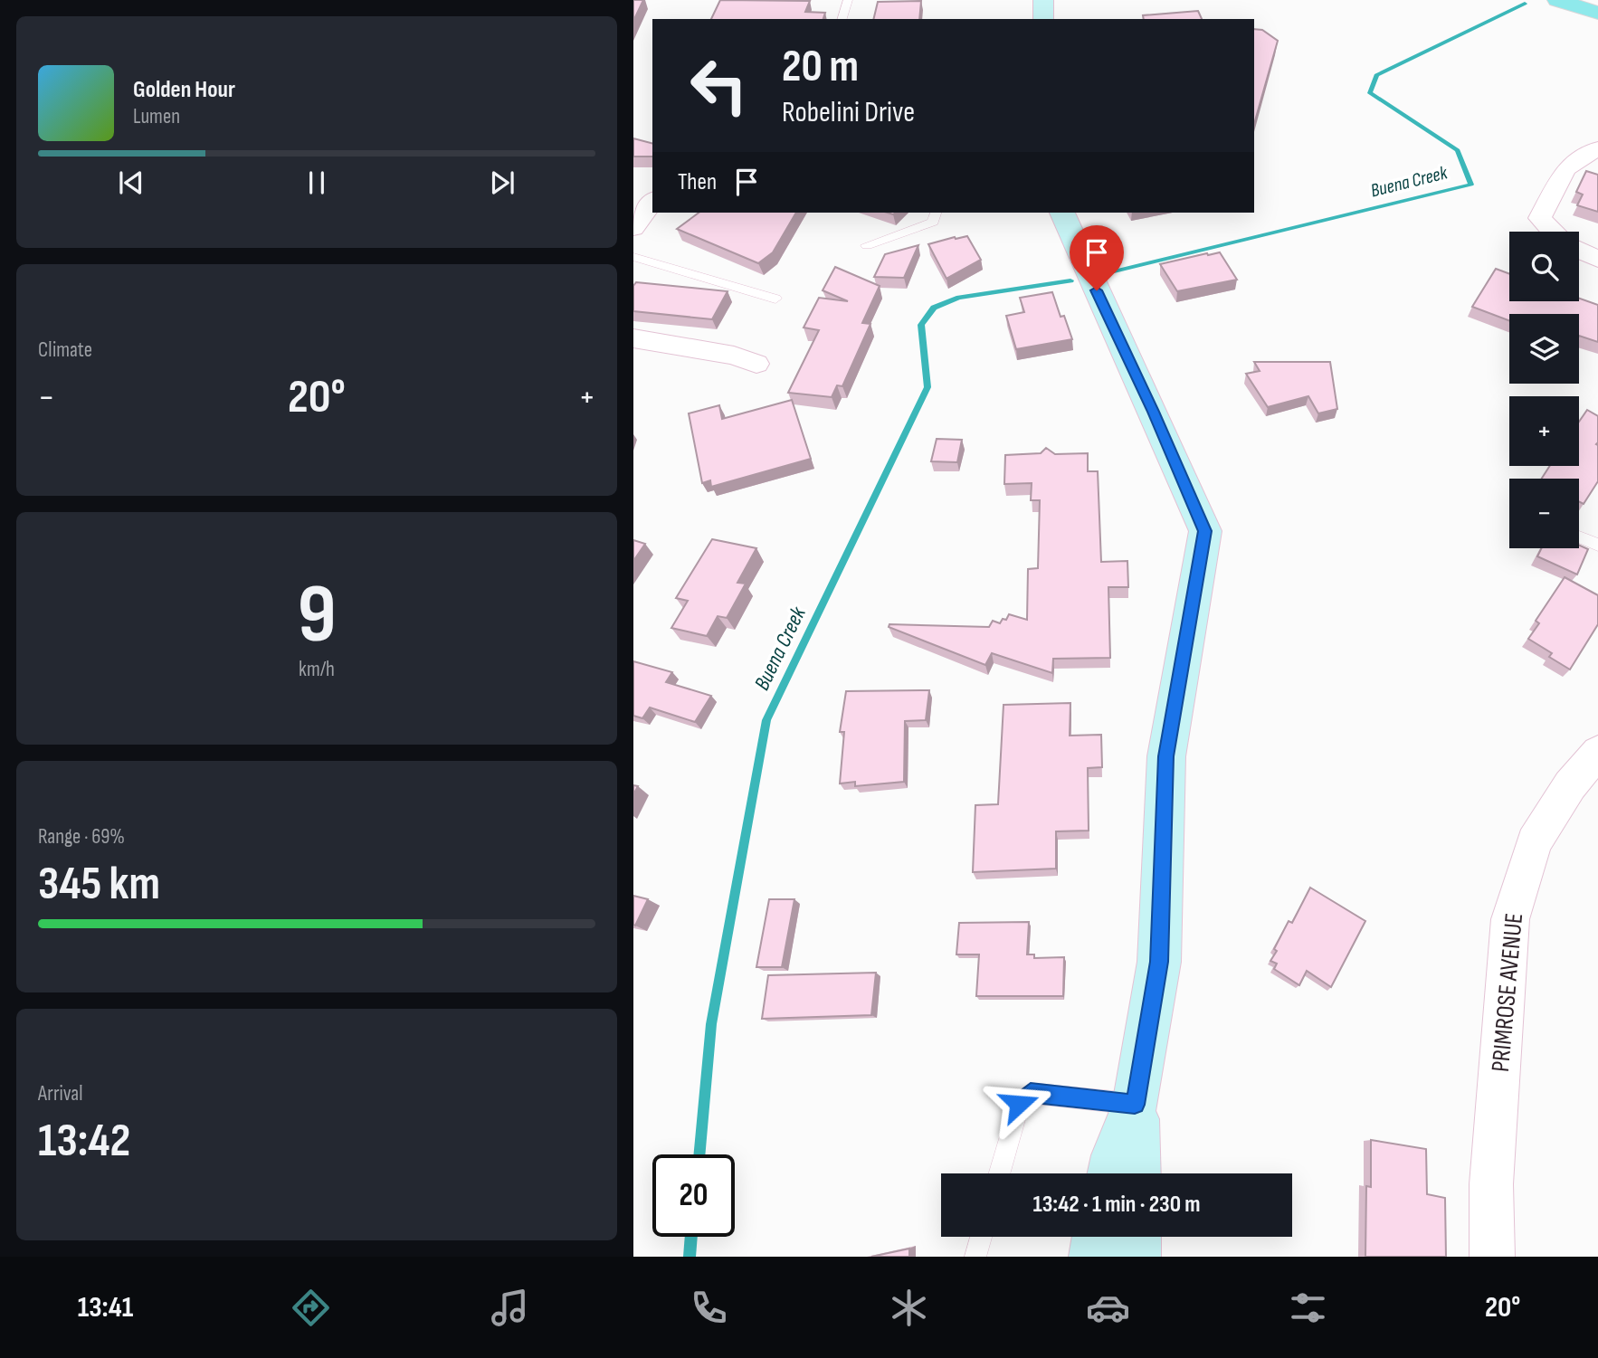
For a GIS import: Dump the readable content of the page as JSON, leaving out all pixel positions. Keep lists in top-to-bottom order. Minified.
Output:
{"streets":{"street":["PRIMROSE AVENUE"]},"water":["Buena Creek"],"page":{"turn":["20 m","Robelini Drive"],"song":["Golden Hour","Lumen"],"then":"Then","map_buttons":["+","−"],"tile":["Climate",["9","km/h"],["Range · 69%","345 km"],["Arrival","13:42"]],"heat":["−","20°","+"],"limit":"20","trip":"13:42 · 1 min · 230 m","tabs":["13:41","20°"]}}
